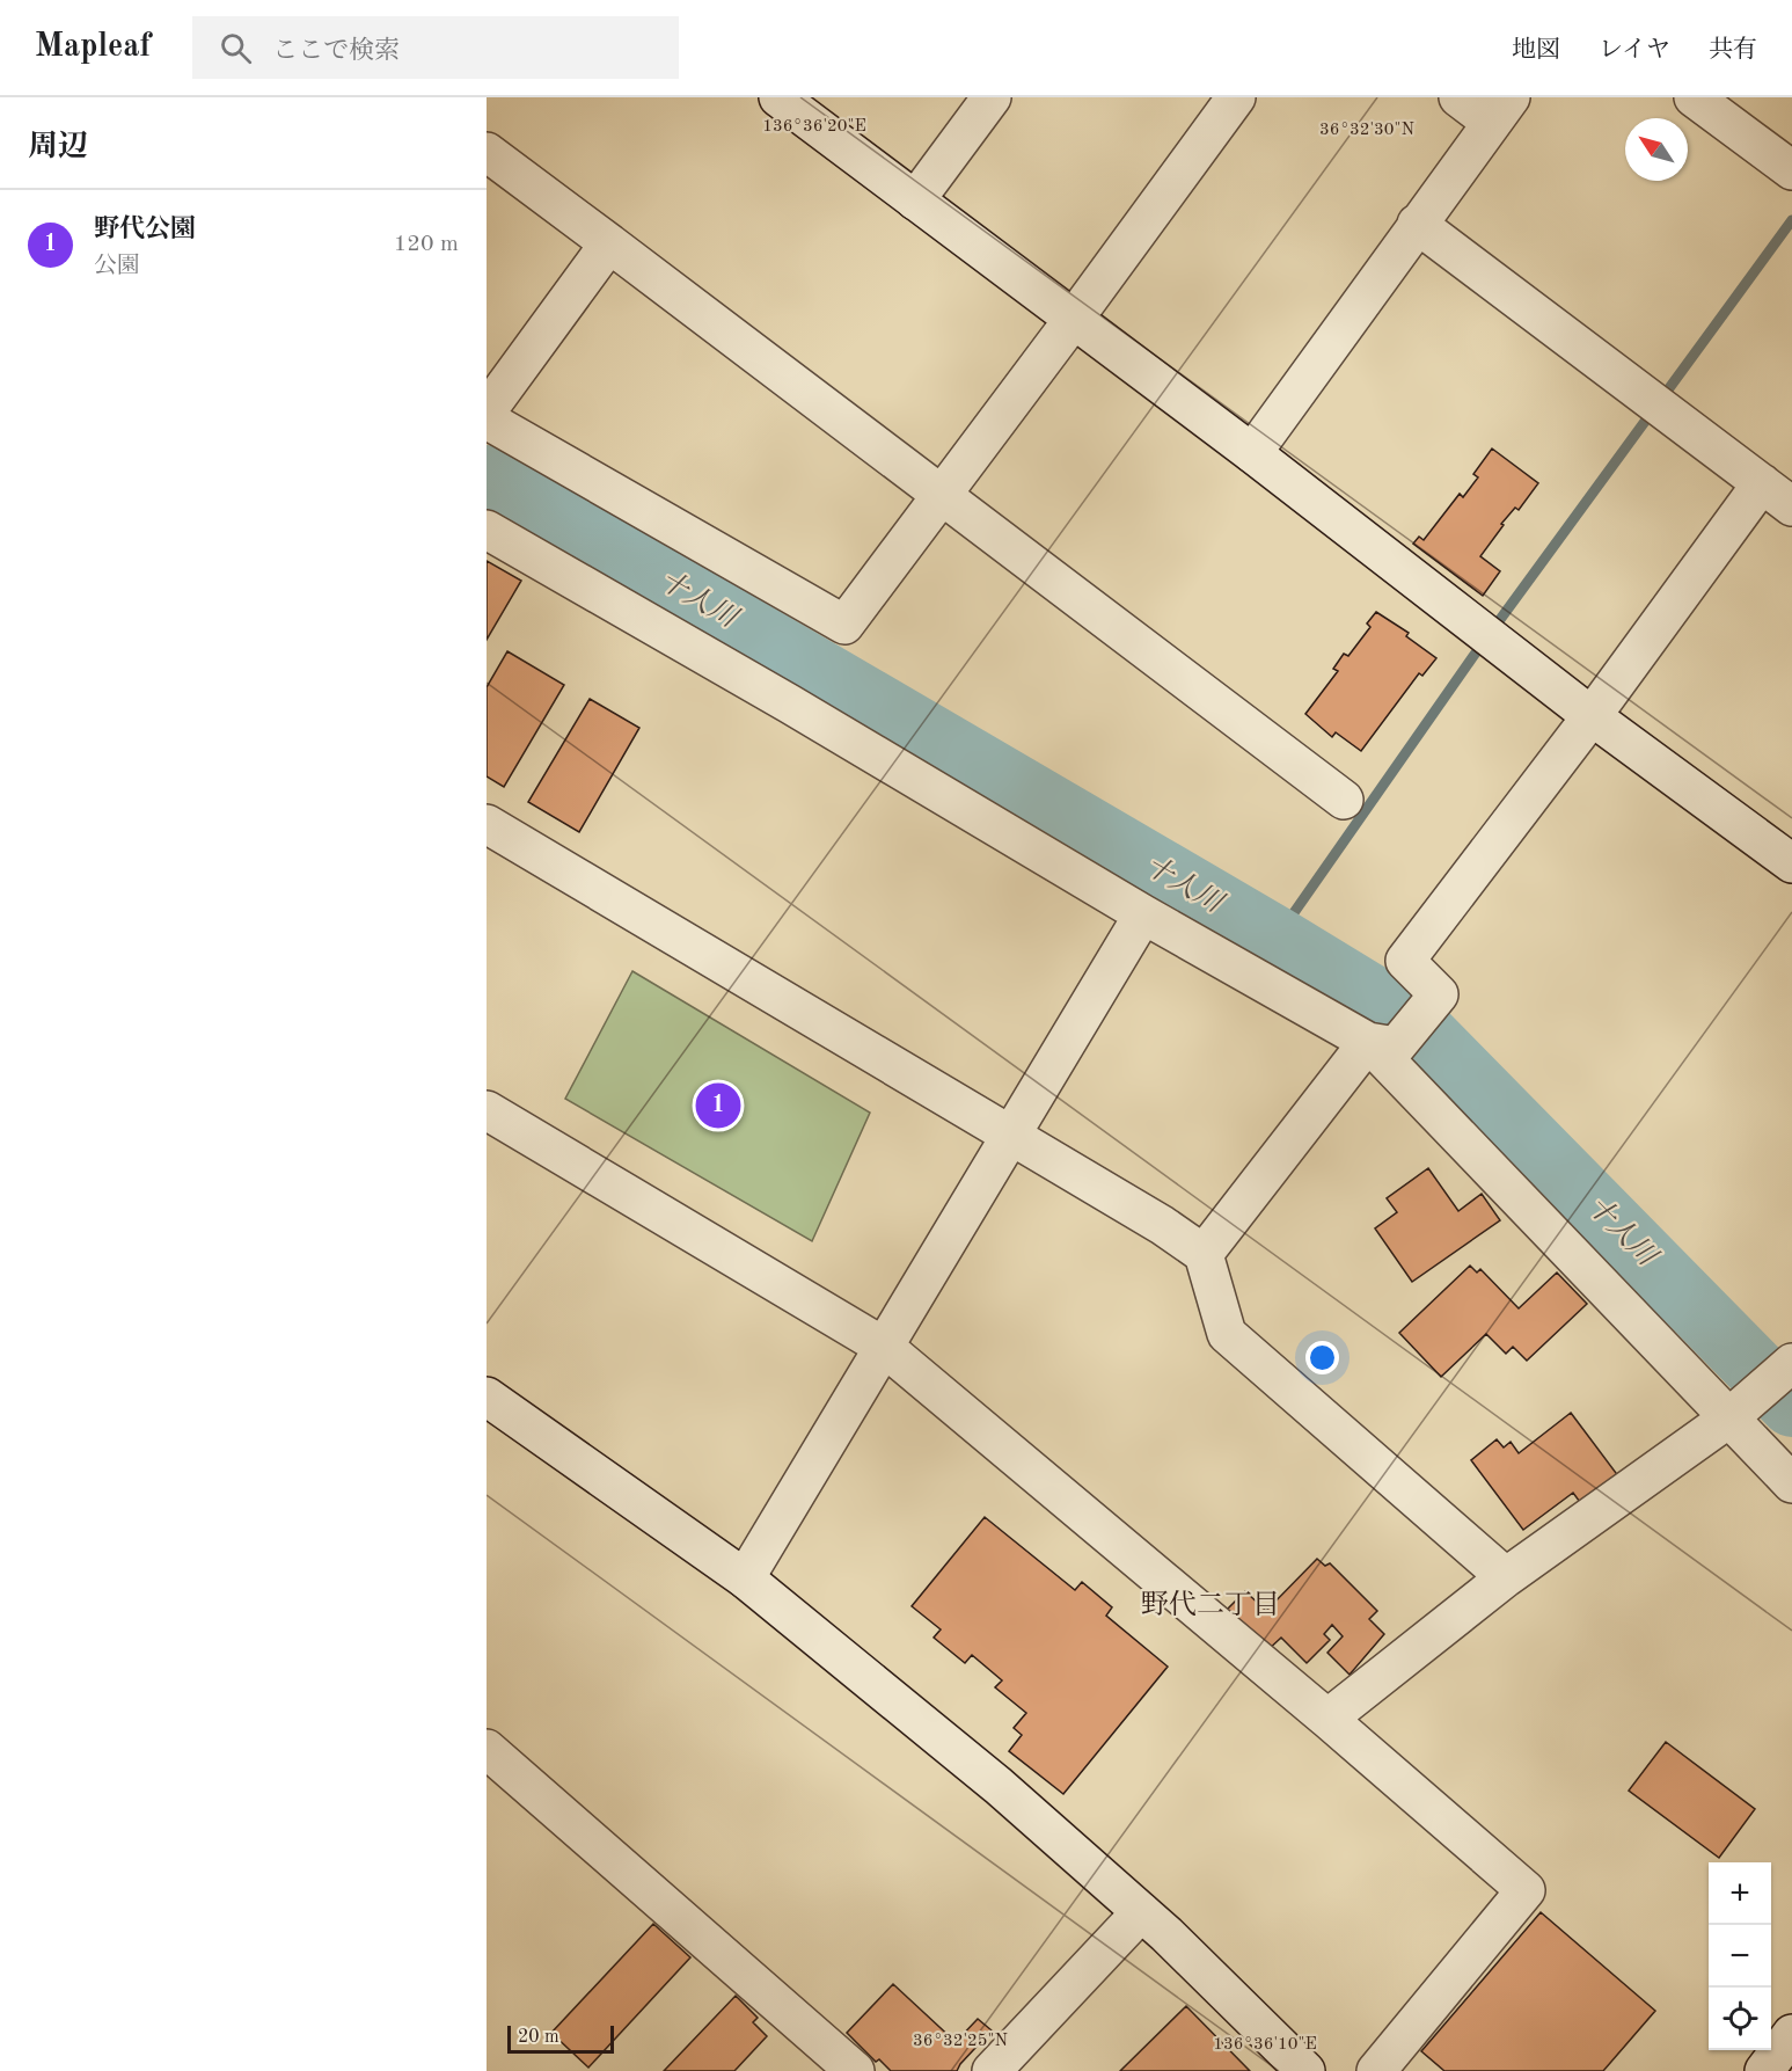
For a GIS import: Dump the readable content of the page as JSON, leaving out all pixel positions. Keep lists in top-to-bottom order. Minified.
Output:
{"districts":["野代二丁目"],"water":["十人川"],"scale_bar":"20 m","north":"top left","page":{"header":"Mapleaf","search":"ここで検索","nav":["地図","レイヤ","共有"],"heading":"周辺","list":[{"mark":"1","name":"野代公園","note":"公園","value":"120 m"}],"pins":"1","map_buttons":["+","−"],"scale":"20 m"},"coordinates":["136°36'20\"E","36°32'30\"N","36°32'25\"N","136°36'10\"E"]}
